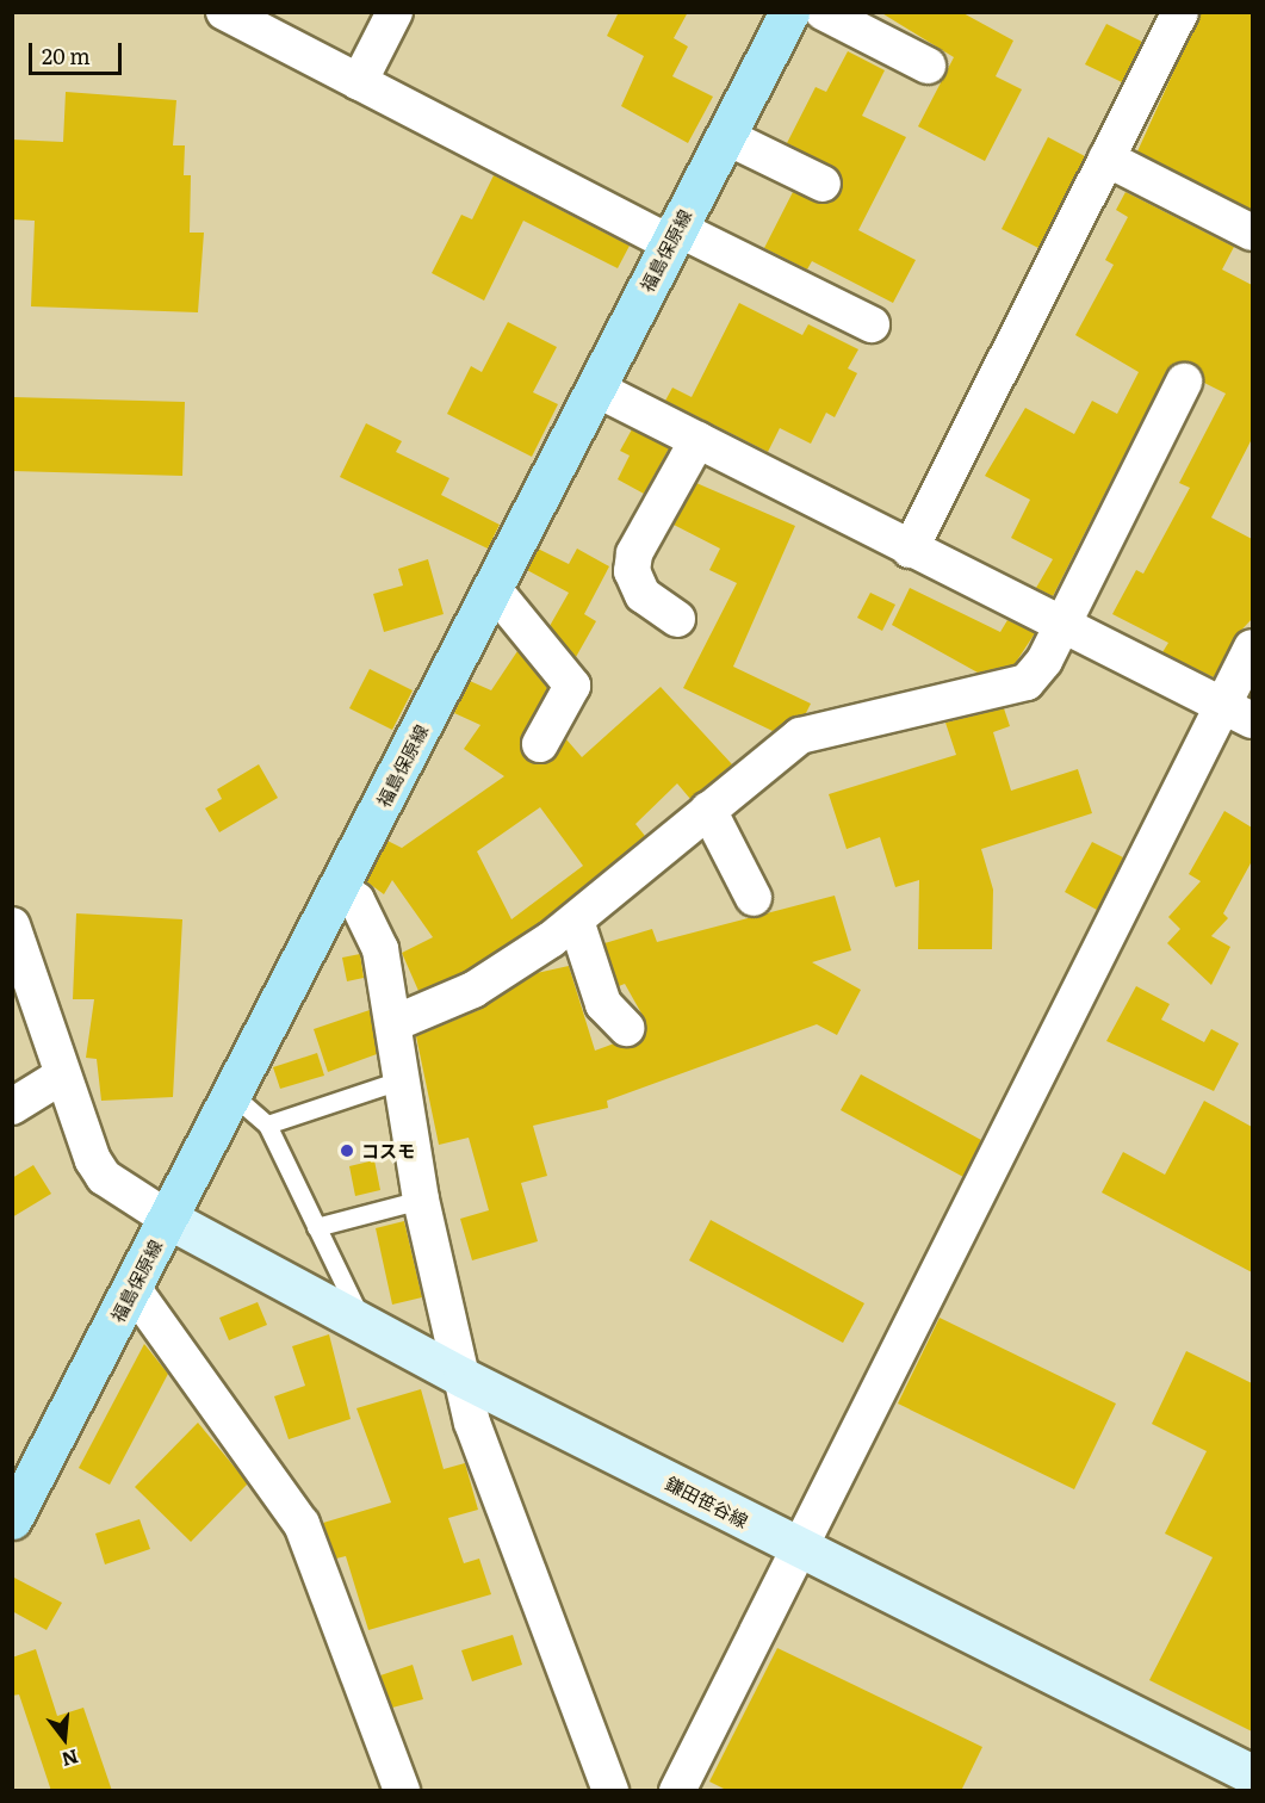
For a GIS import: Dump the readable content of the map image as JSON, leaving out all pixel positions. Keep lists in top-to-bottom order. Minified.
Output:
{"streets":{"main road":["福島保原線"],"street":["鎌田笹谷線"]},"crossings":[["福島保原線","鎌田笹谷線"]],"places":["コスモ"],"scale_bar":"20 m","north":"bottom"}
